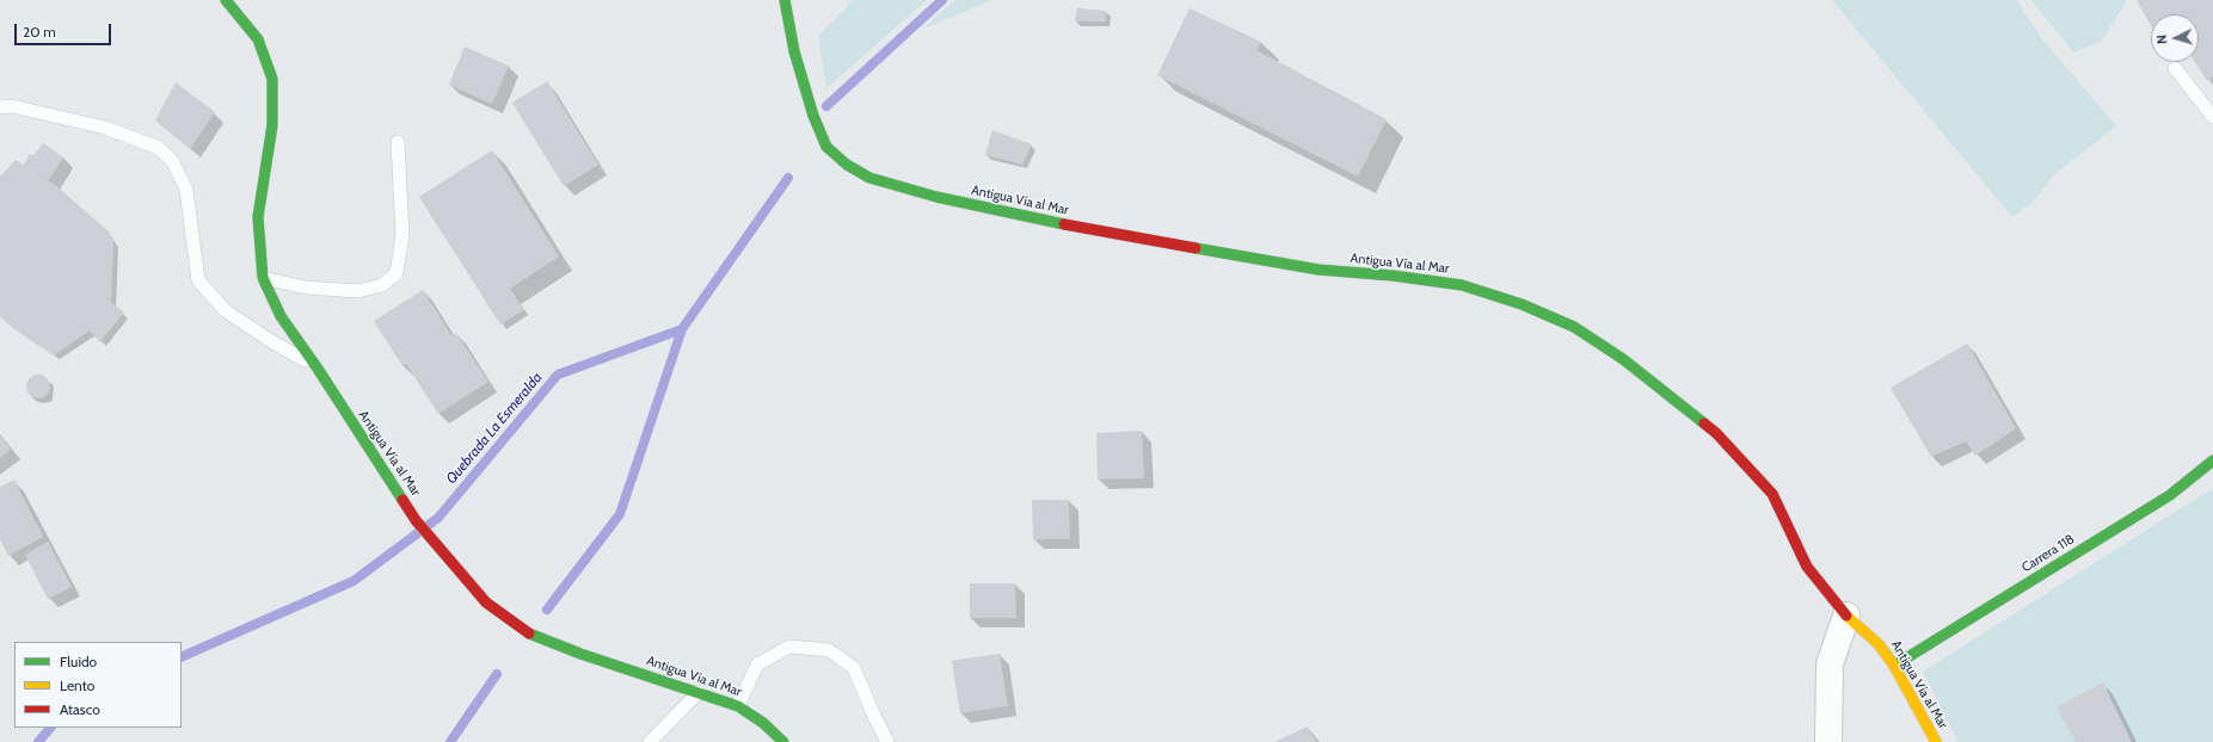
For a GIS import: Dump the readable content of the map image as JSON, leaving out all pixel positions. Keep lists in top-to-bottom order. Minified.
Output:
{"streets":{"main road":["Antigua Vía al Mar","Carrera 118"]},"crossings":[["Antigua Vía al Mar","Carrera 118"]],"water":["Quebrada La Esmeralda"],"legend":["Fluido","Lento","Atasco"],"scale_bar":"20 m","north":"left"}
